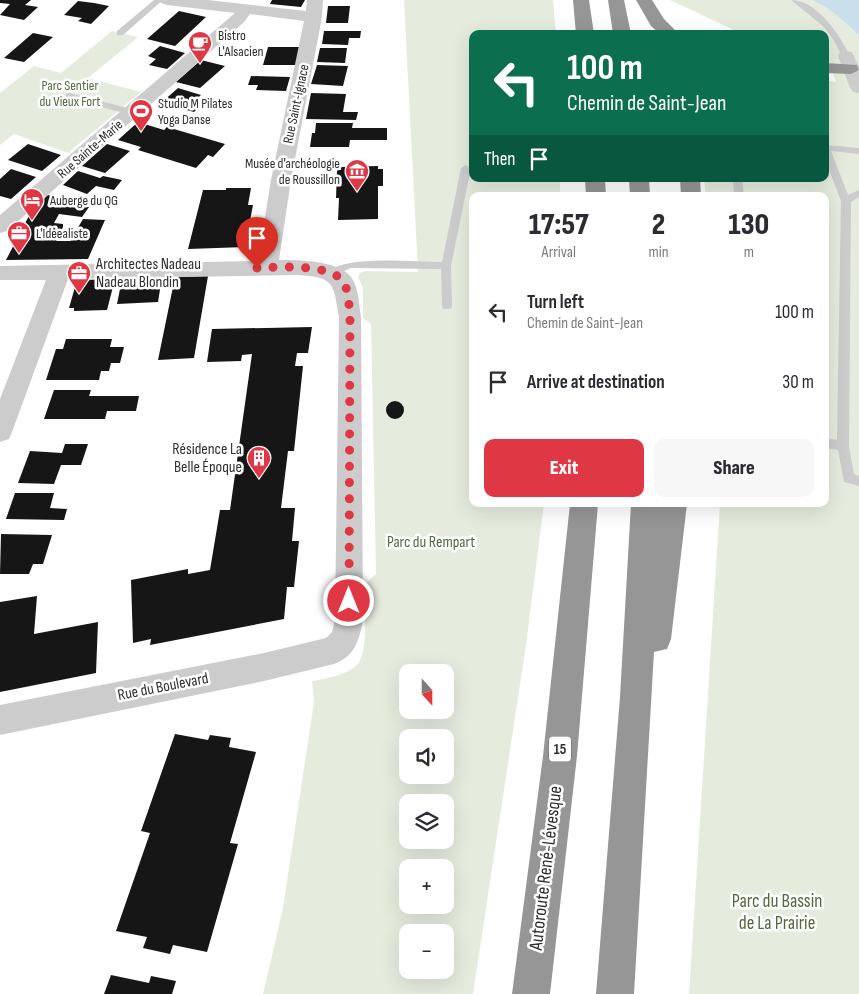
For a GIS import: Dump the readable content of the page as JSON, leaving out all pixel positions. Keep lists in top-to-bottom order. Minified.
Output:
{"streets":{"highway":["15","Autoroute René-Lévesque"],"street":["Rue Saint-Ignace","Rue Sainte-Marie","Rue du Boulevard"]},"parks":["Parc Sentier du Vieux Fort","Parc du Rempart","Parc du Bassin de La Prairie"],"places":{"cafe":["Bistro L'Alsacien"],"sports":["Studio M Pilates Yoga Danse"],"museum":["Musée d'archéologie de Roussillon"],"hotel":["Auberge du QG"],"office":["L'Idéealiste","Architectes Nadeau Nadeau Blondin"],"building":["Résidence La Belle Époque"]},"north":"bottom","page":{"turn":["100 m","Chemin de Saint-Jean"],"then":"Then","eta":["17:57","Arrival","2","min","130","m"],"list":[{"name":"Turn left","note":"Chemin de Saint-Jean","value":"100 m"},{"name":"Arrive at destination","value":"30 m"}],"buttons":["Exit","Share"],"map_buttons":["+","−"]}}
